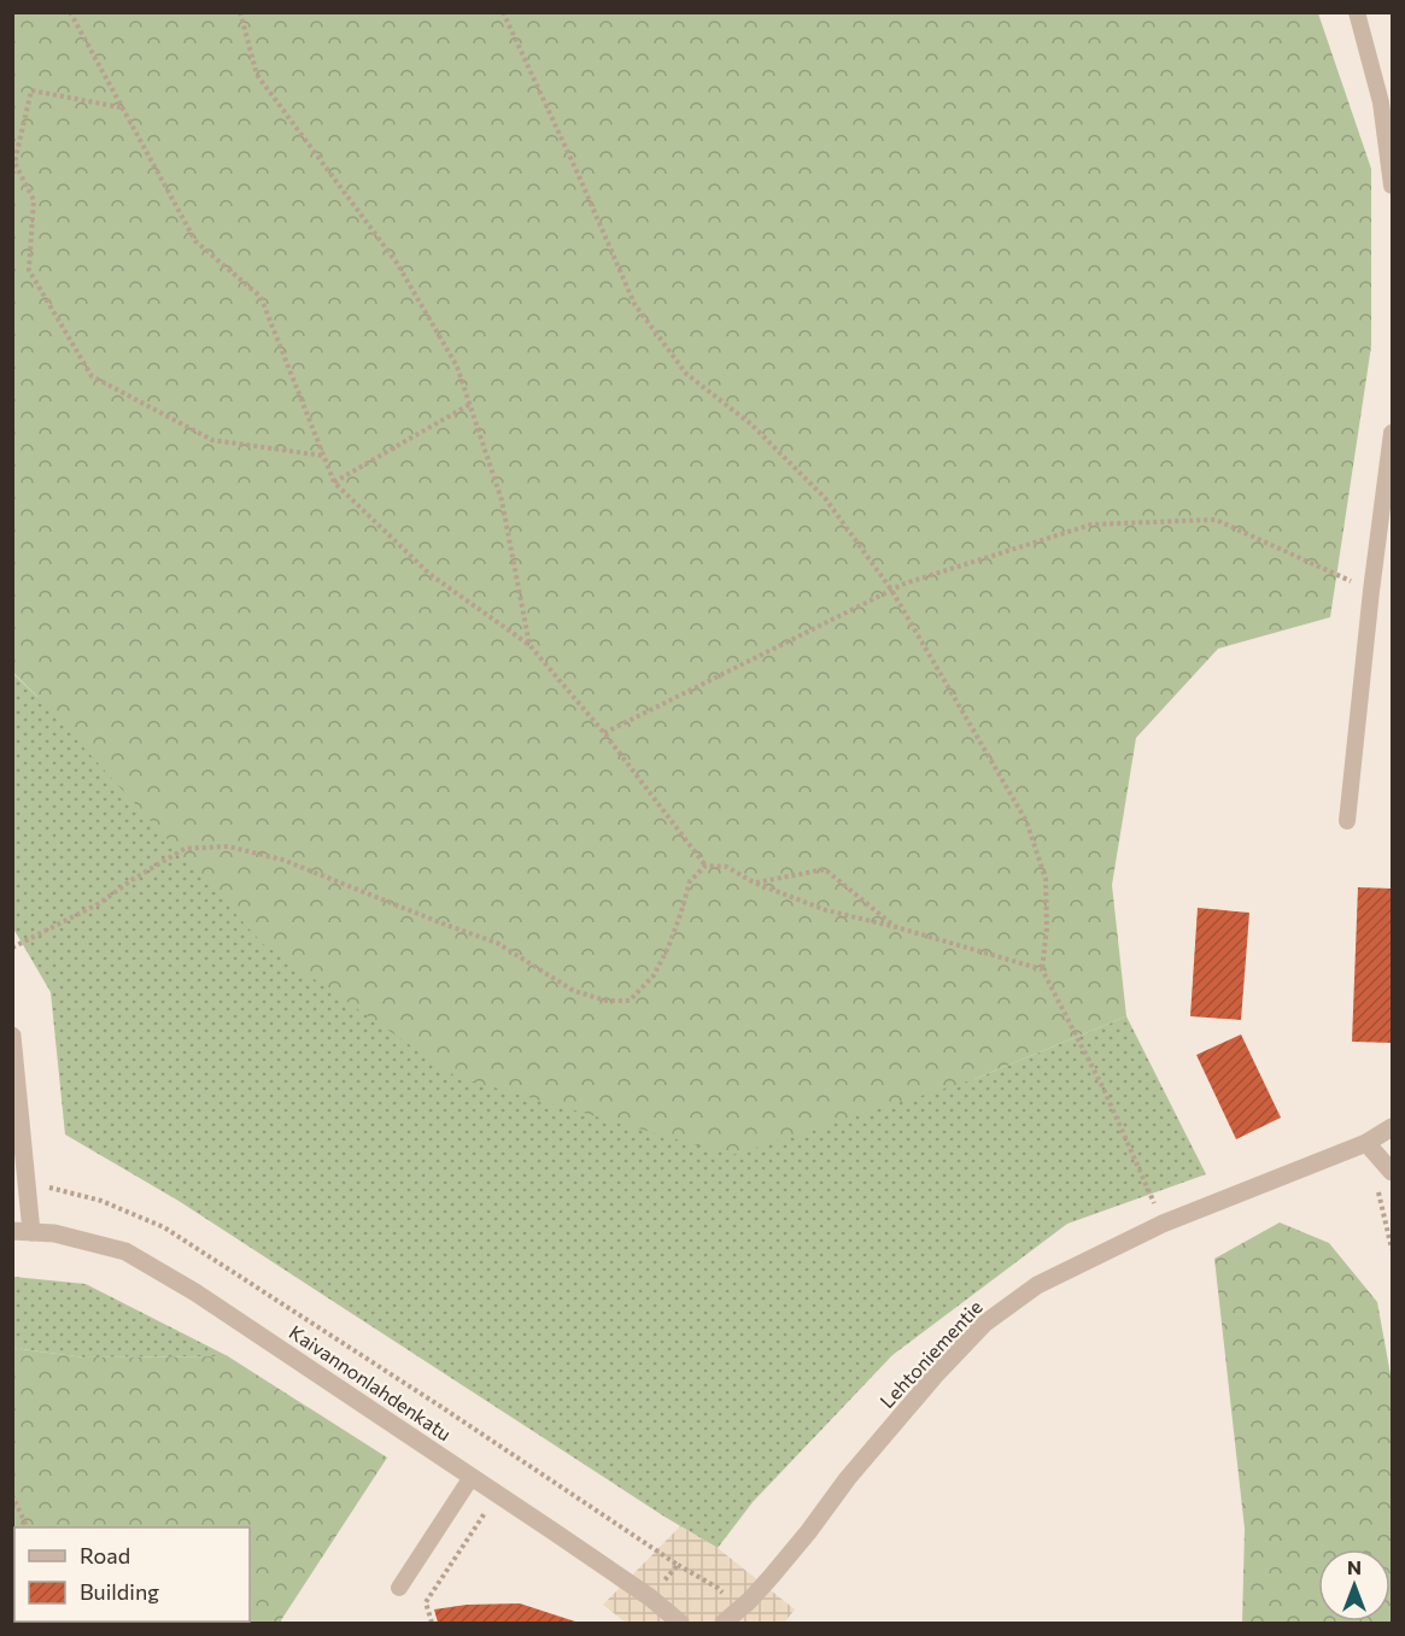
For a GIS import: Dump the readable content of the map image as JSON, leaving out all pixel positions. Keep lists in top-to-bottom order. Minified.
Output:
{"streets":{"street":["Lehtoniementie","Kaivannonlahdenkatu"]},"legend":["Road","Building"],"north":"top"}
